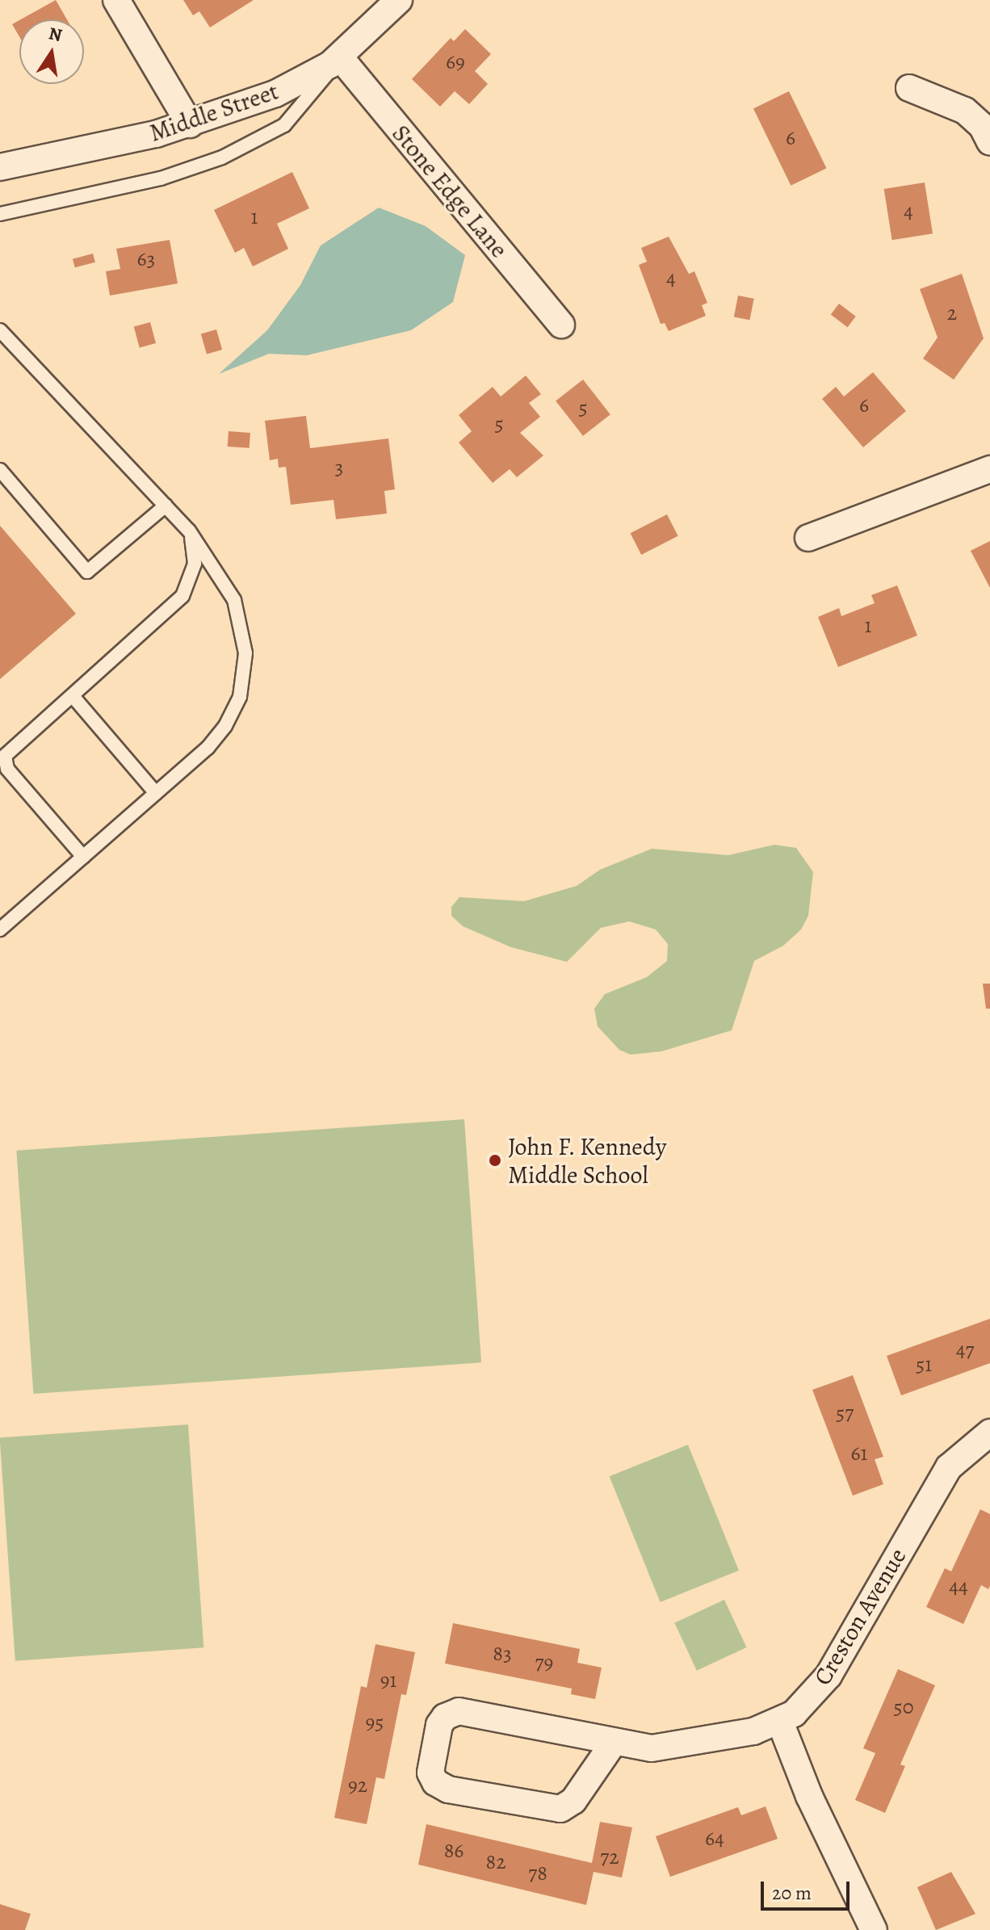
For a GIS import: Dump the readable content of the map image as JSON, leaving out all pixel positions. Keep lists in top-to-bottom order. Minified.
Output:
{"streets":{"street":["Middle Street","Stone Edge Lane","Creston Avenue"]},"crossings":[["Middle Street","Stone Edge Lane"]],"places":["John F. Kennedy Middle School"],"house_numbers":["69","6","4","1","63","4","2","6","5","5","3","1","47","51","57","61","44","83","79","91","50","95","92","64","86","72","82","78"],"scale_bar":"20 m","north":"top"}
